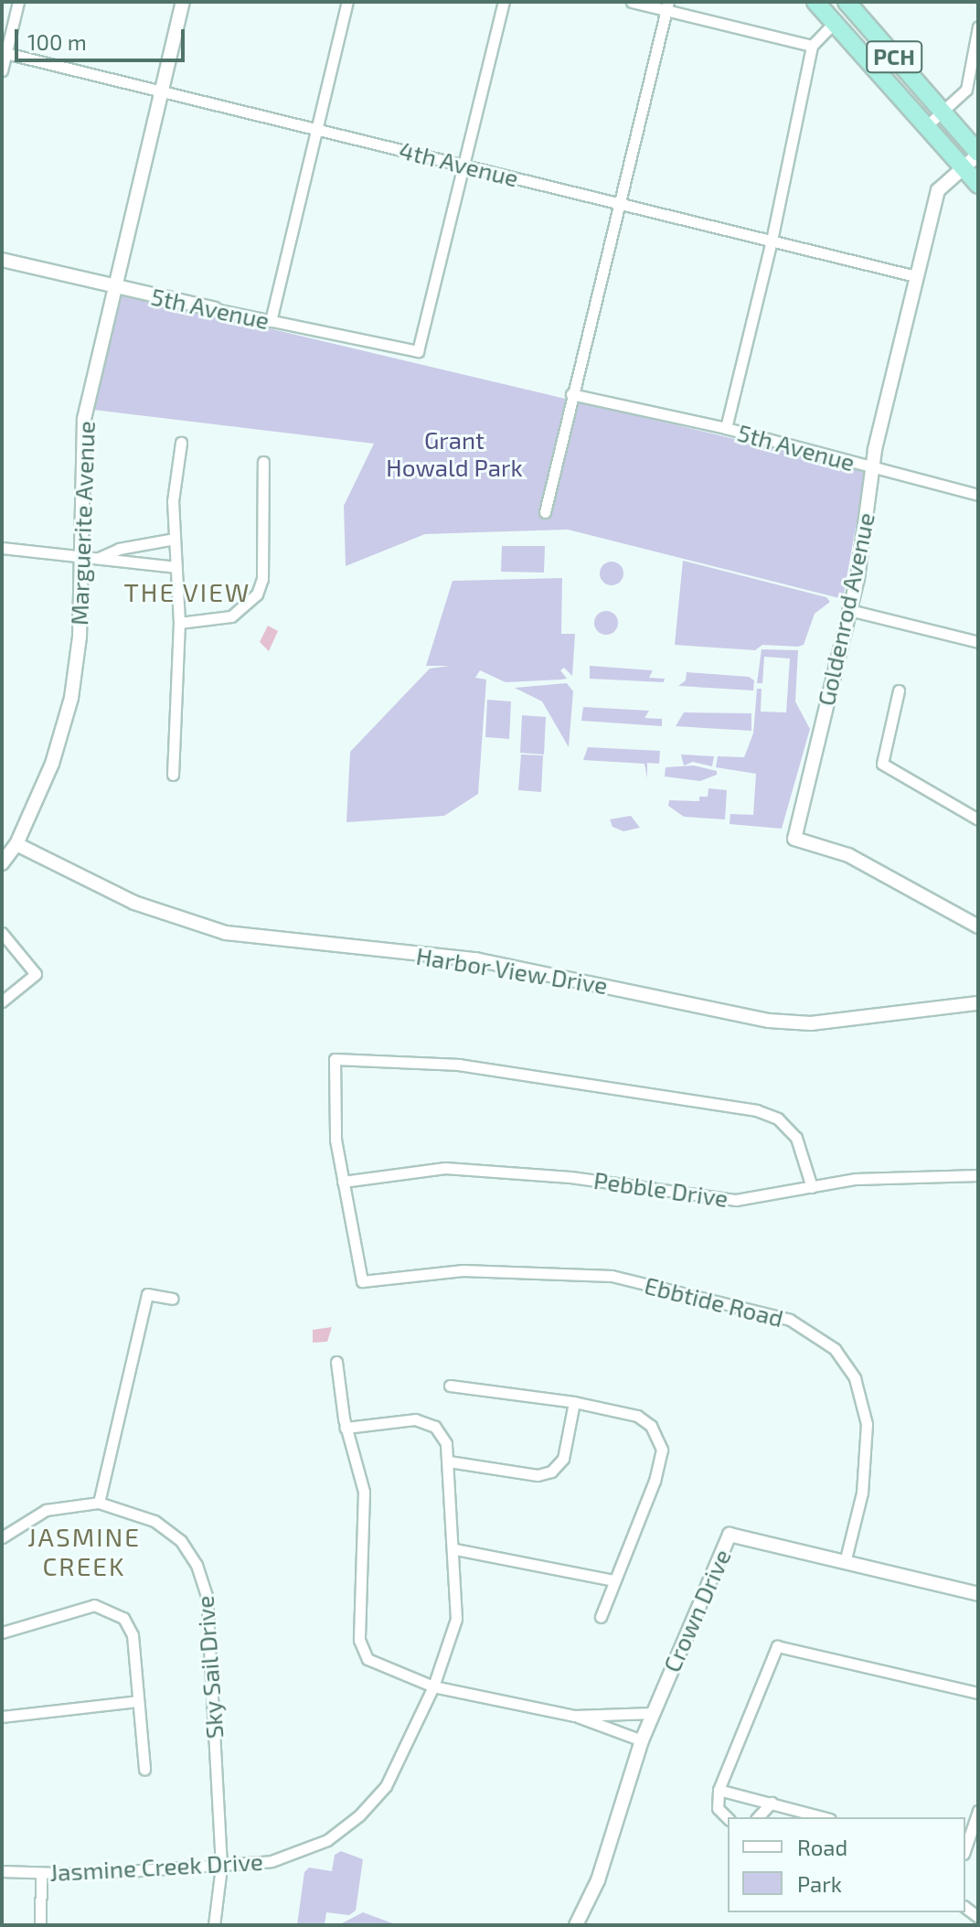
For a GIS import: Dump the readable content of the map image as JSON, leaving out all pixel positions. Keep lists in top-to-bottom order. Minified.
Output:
{"streets":{"highway":["PCH"],"street":["4th Avenue","5th Avenue","Marguerite Avenue","Goldenrod Avenue","Harbor View Drive","Pebble Drive","Ebbtide Road","Crown Drive","Sky Sail Drive","Jasmine Creek Drive"]},"crossings":[["PCH","Goldenrod Avenue"],["4th Avenue","5th Avenue"],["4th Avenue","Marguerite Avenue"],["4th Avenue","Goldenrod Avenue"],["5th Avenue","Marguerite Avenue"],["5th Avenue","Goldenrod Avenue"],["Marguerite Avenue","Harbor View Drive"],["Pebble Drive","Ebbtide Road"],["Ebbtide Road","Crown Drive"],["Sky Sail Drive","Jasmine Creek Drive"]],"districts":["THE VIEW","JASMINE CREEK"],"parks":["Grant Howald Park"],"legend":["Road","Park"],"scale_bar":"100 m"}
